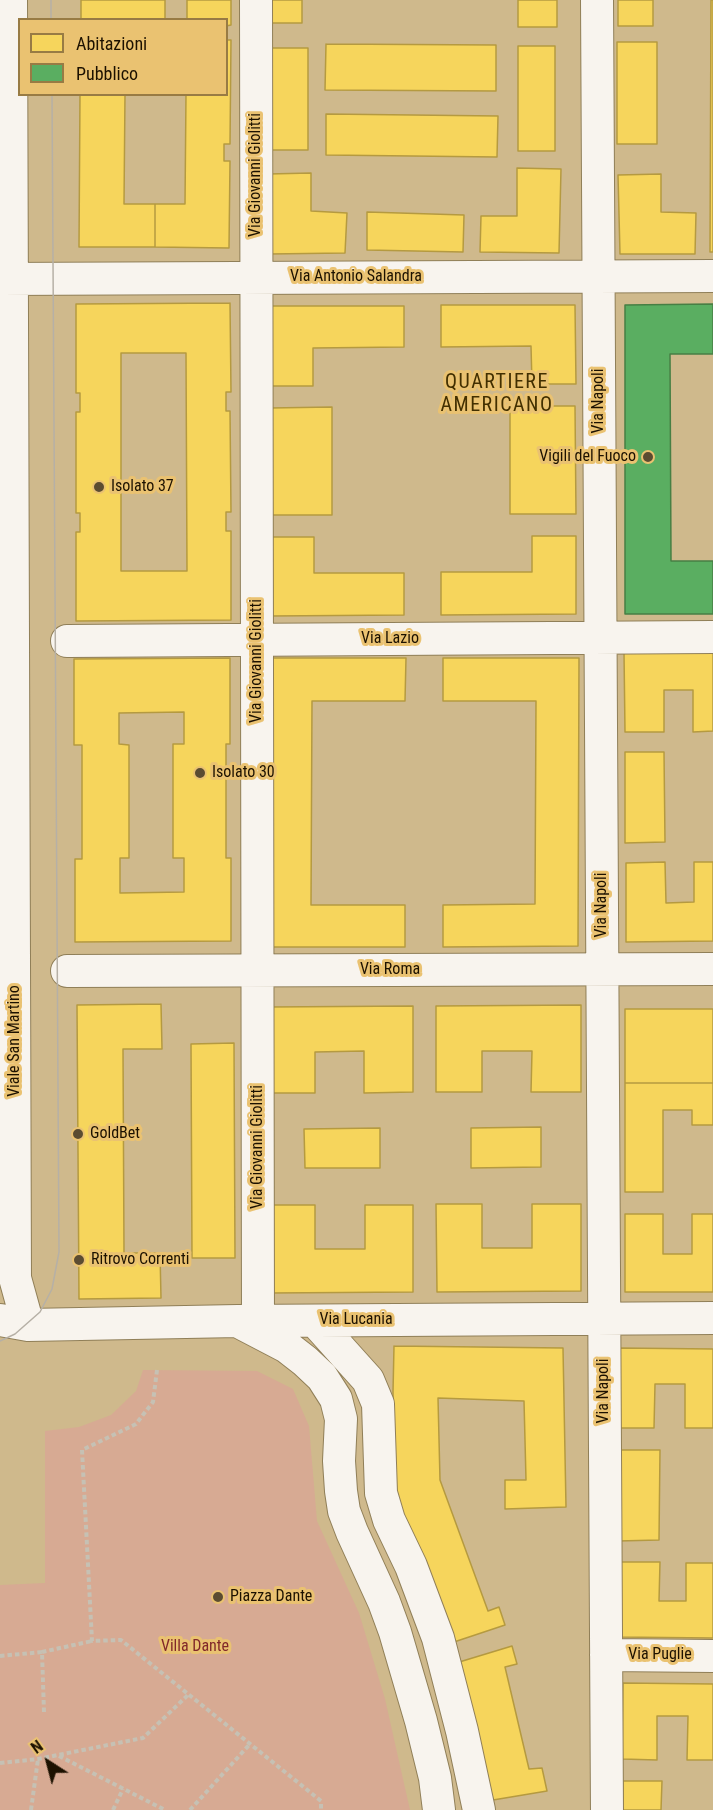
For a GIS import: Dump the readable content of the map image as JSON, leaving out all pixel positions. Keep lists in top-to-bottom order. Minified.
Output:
{"streets":{"street":["Via Giovanni Giolitti","Via Antonio Salandra","Via Napoli","Via Lazio","Via Roma","Viale San Martino","Via Lucania","Via Puglie"]},"crossings":[["Via Giovanni Giolitti","Via Antonio Salandra"],["Via Giovanni Giolitti","Via Lazio"],["Via Giovanni Giolitti","Via Roma"],["Via Giovanni Giolitti","Via Lucania"],["Via Antonio Salandra","Via Napoli"],["Via Antonio Salandra","Viale San Martino"],["Via Napoli","Via Lazio"],["Via Napoli","Via Roma"],["Via Napoli","Via Lucania"],["Via Napoli","Via Puglie"],["Viale San Martino","Via Lucania"]],"districts":["QUARTIERE AMERICANO"],"parks":["Villa Dante"],"places":["Vigili del Fuoco","Isolato 37","Isolato 30","GoldBet","Ritrovo Correnti","Piazza Dante"],"legend":["Abitazioni","Pubblico"],"north":"top left"}
